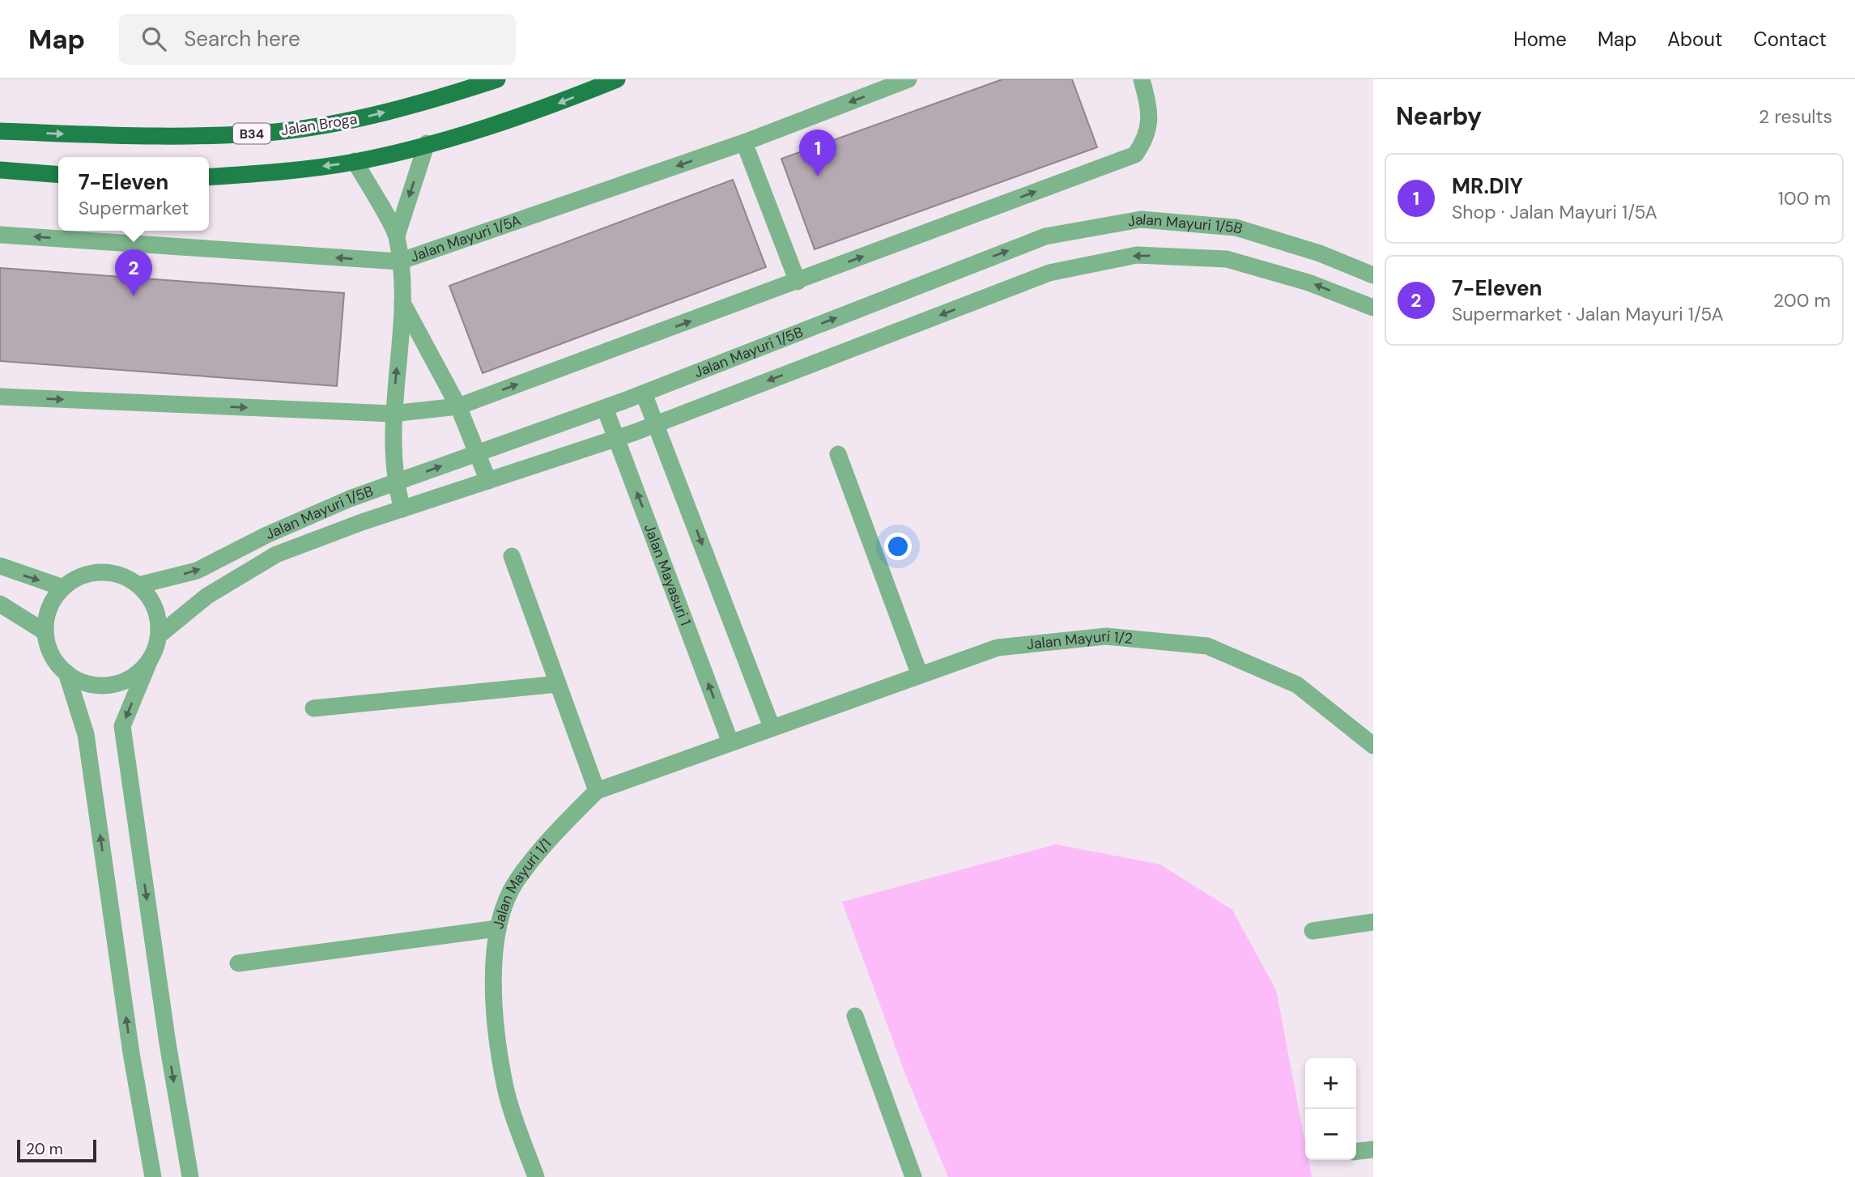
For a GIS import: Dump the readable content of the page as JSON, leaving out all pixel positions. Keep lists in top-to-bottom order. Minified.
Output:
{"streets":{"main road":["Jalan Broga","B34"],"street":["Jalan Mayuri 1/5B","Jalan Mayuri 1/5A","Jalan Mayasuri 1","Jalan Mayuri 1/2","Jalan Mayuri 1/1"]},"crossings":[["Jalan Mayuri 1/5B","Jalan Mayasuri 1"],["Jalan Mayasuri 1","Jalan Mayuri 1/1"],["Jalan Mayuri 1/2","Jalan Mayuri 1/1"]],"one_way":["Jalan Mayuri 1/5A"],"scale_bar":"20 m","page":{"header":"Map","search":"Search here","nav":["Home","Map","About","Contact"],"heading":["Nearby","2 results"],"pins":["1","2"],"list":[{"mark":"1","name":"MR.DIY","note":"Shop · Jalan Mayuri 1/5A","value":"100 m"},{"mark":"2","name":"7-Eleven","note":"Supermarket · Jalan Mayuri 1/5A","value":"200 m"}],"popup":["7-Eleven","Supermarket"],"map_buttons":["+","−"],"scale":"20 m"}}
